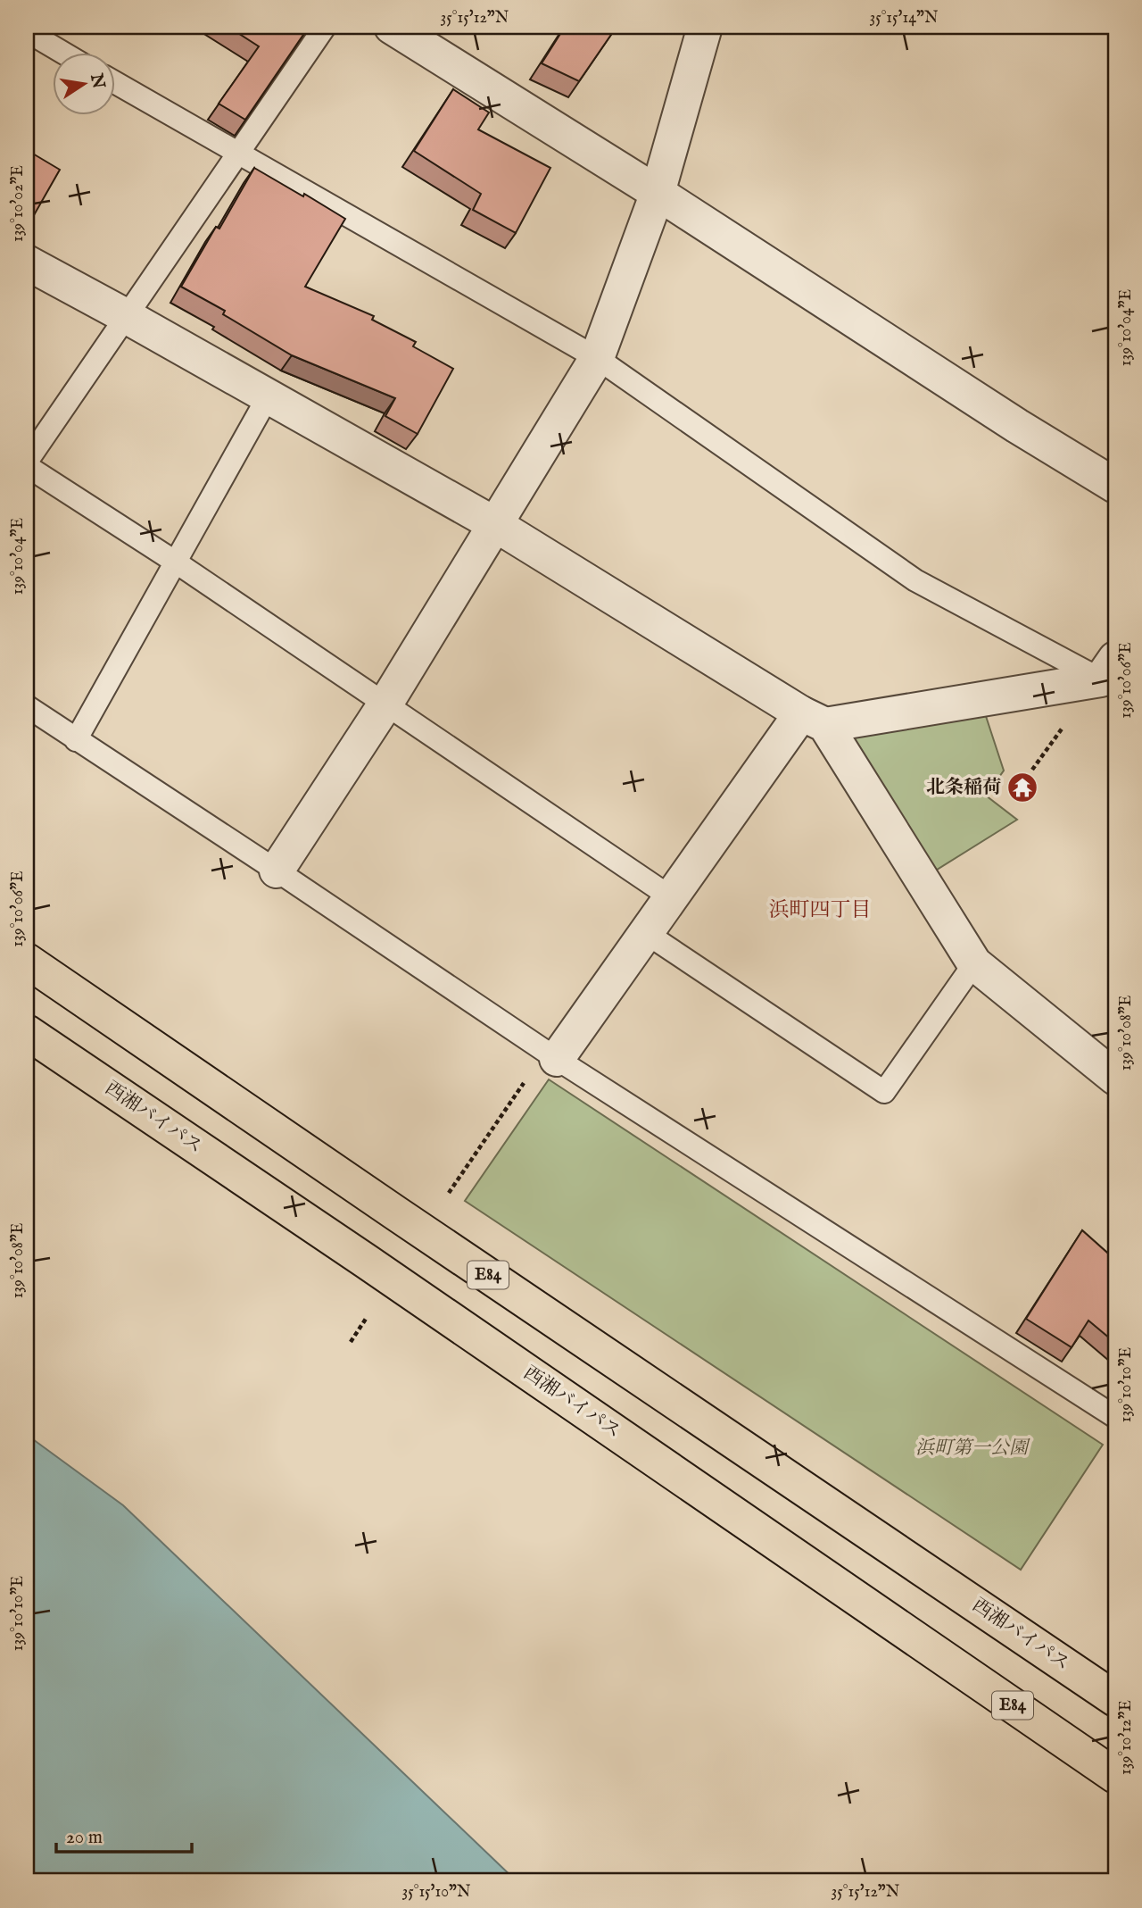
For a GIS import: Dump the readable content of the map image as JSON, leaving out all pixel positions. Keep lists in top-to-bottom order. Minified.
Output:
{"streets":{"highway":["西湘バイパス","E84"]},"districts":["浜町四丁目"],"parks":["浜町第一公園"],"places":{"temple":["北条稲荷"]},"scale_bar":"20 m","north":"right","coordinates":["35°15'12\"N","35°15'14\"N","139°10'02\"E","139°10'04\"E","139°10'06\"E","139°10'08\"E","139°10'10\"E","139°10'12\"E","35°15'10\"N"]}
